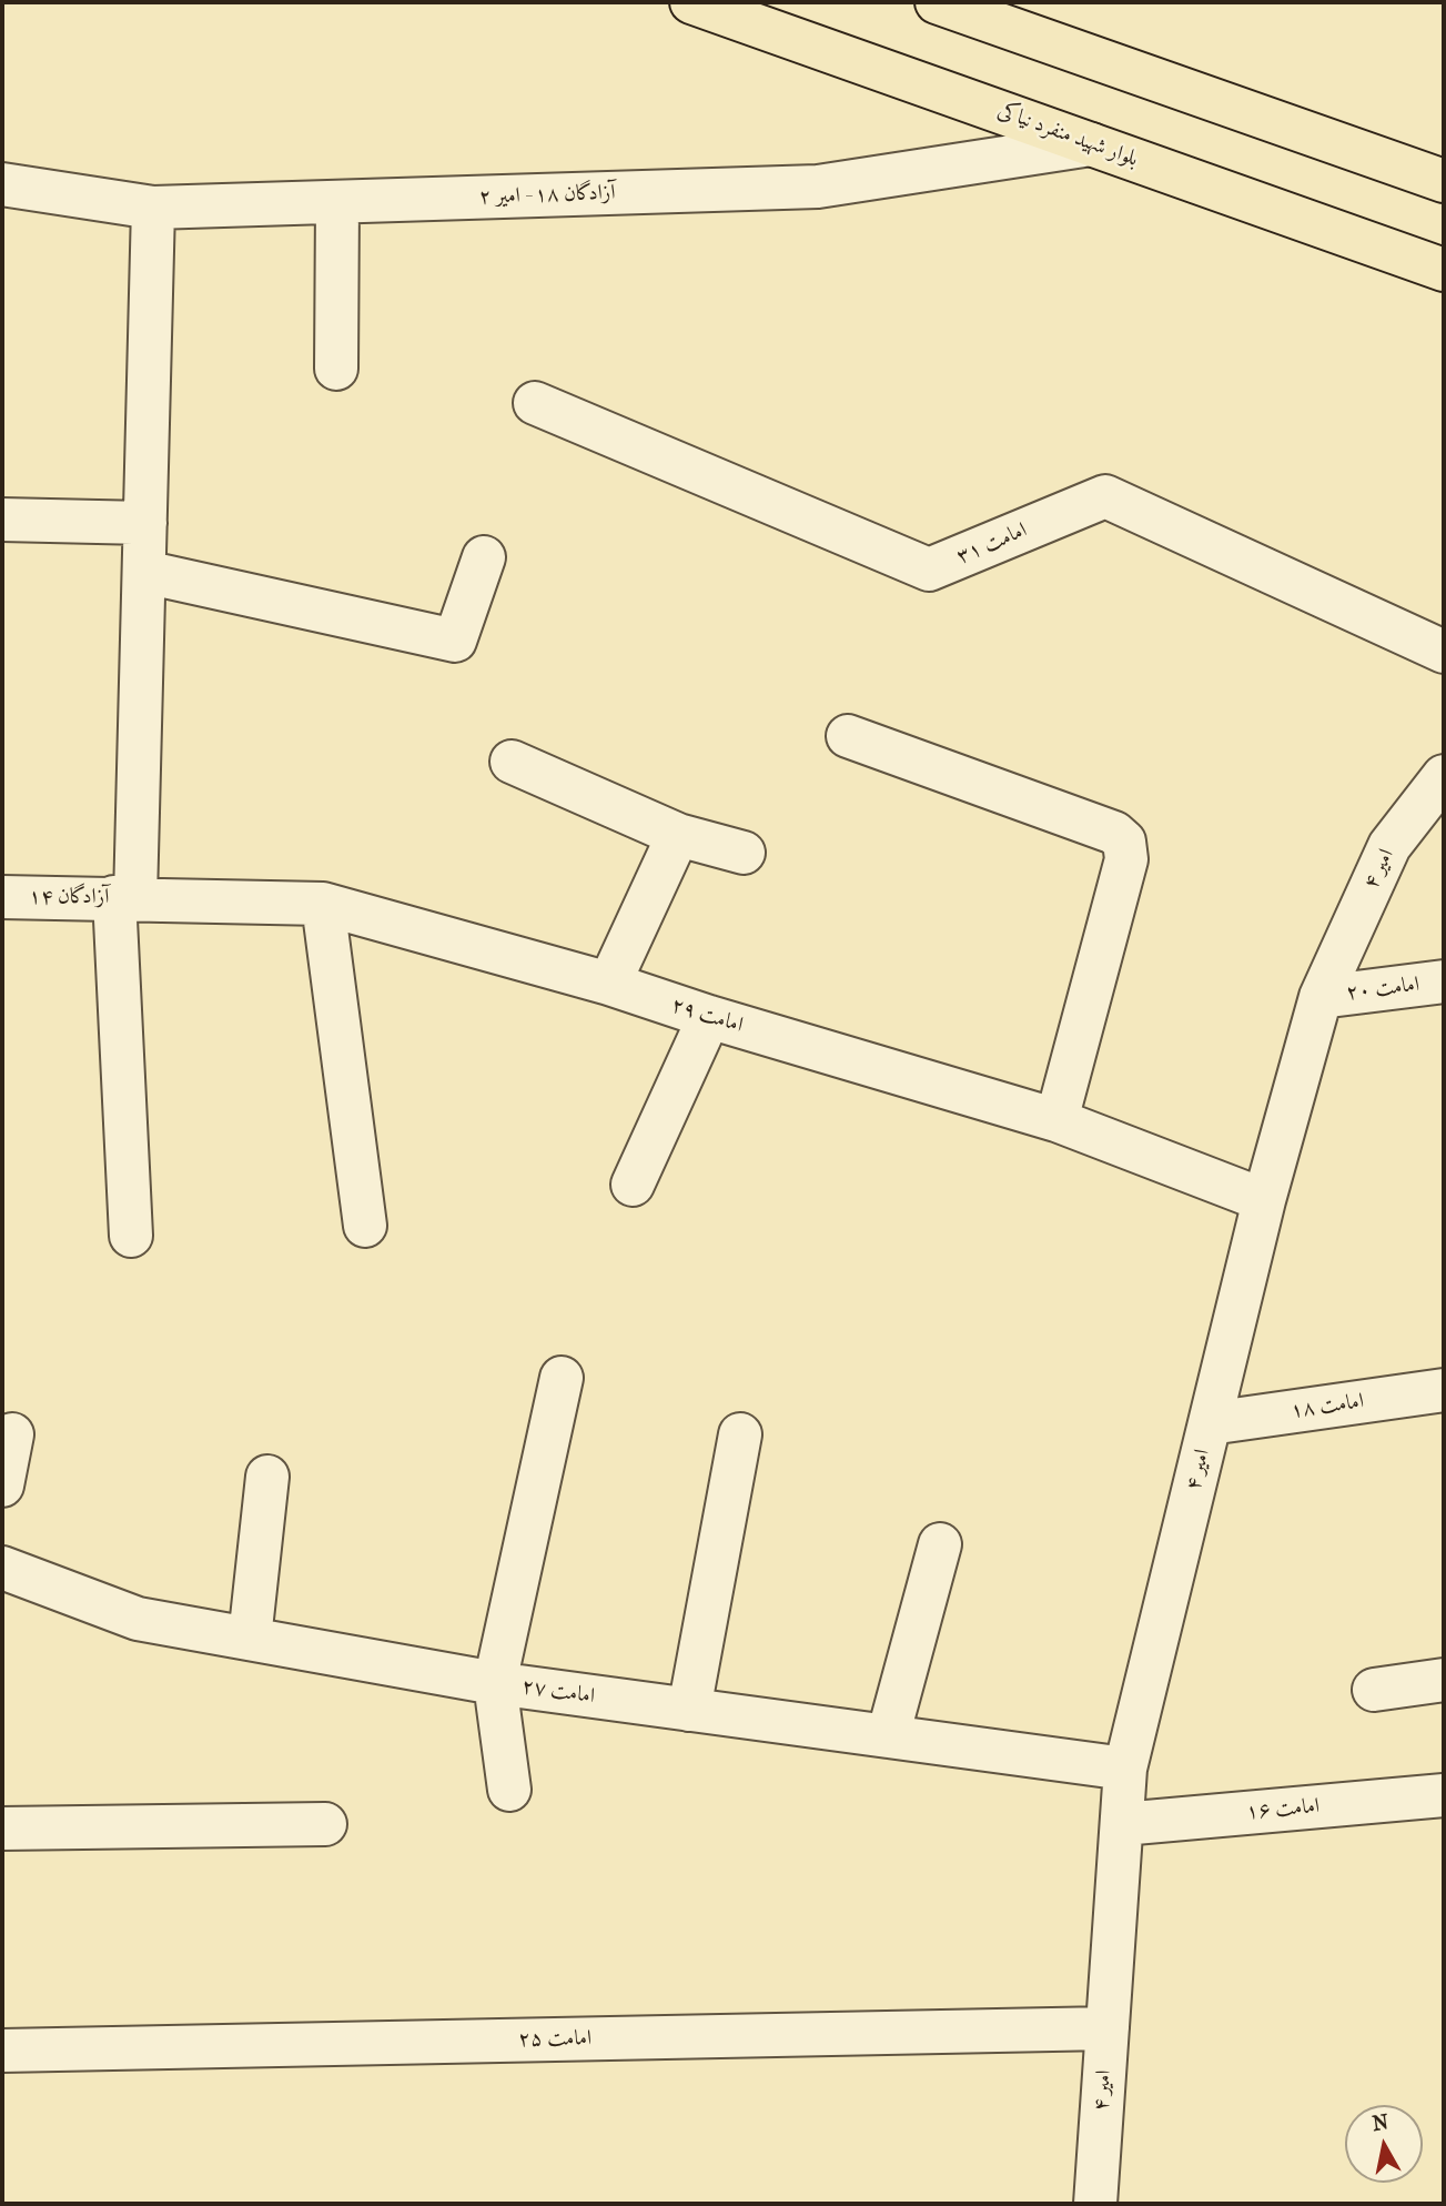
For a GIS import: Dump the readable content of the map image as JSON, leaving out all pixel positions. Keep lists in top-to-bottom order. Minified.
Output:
{"streets":{"main road":["بلوار شهید منفرد نیاکی"],"street":["آزادگان ۱۸ - امیر ۲","امامت ۳۱","امیر ۴","آزادگان ۱۴","امامت ۲۰","امامت ۲۹","امامت ۱۸","امامت ۲۷","امامت ۱۶","امامت ۲۵"]},"crossings":[["بلوار شهید منفرد نیاکی","آزادگان ۱۸ - امیر ۲"],["امیر ۴","امامت ۲۰"],["امیر ۴","امامت ۲۹"],["امیر ۴","امامت ۱۸"],["امیر ۴","امامت ۲۷"],["امیر ۴","امامت ۱۶"],["امیر ۴","امامت ۲۵"],["آزادگان ۱۴","امامت ۲۹"]],"north":"top"}
